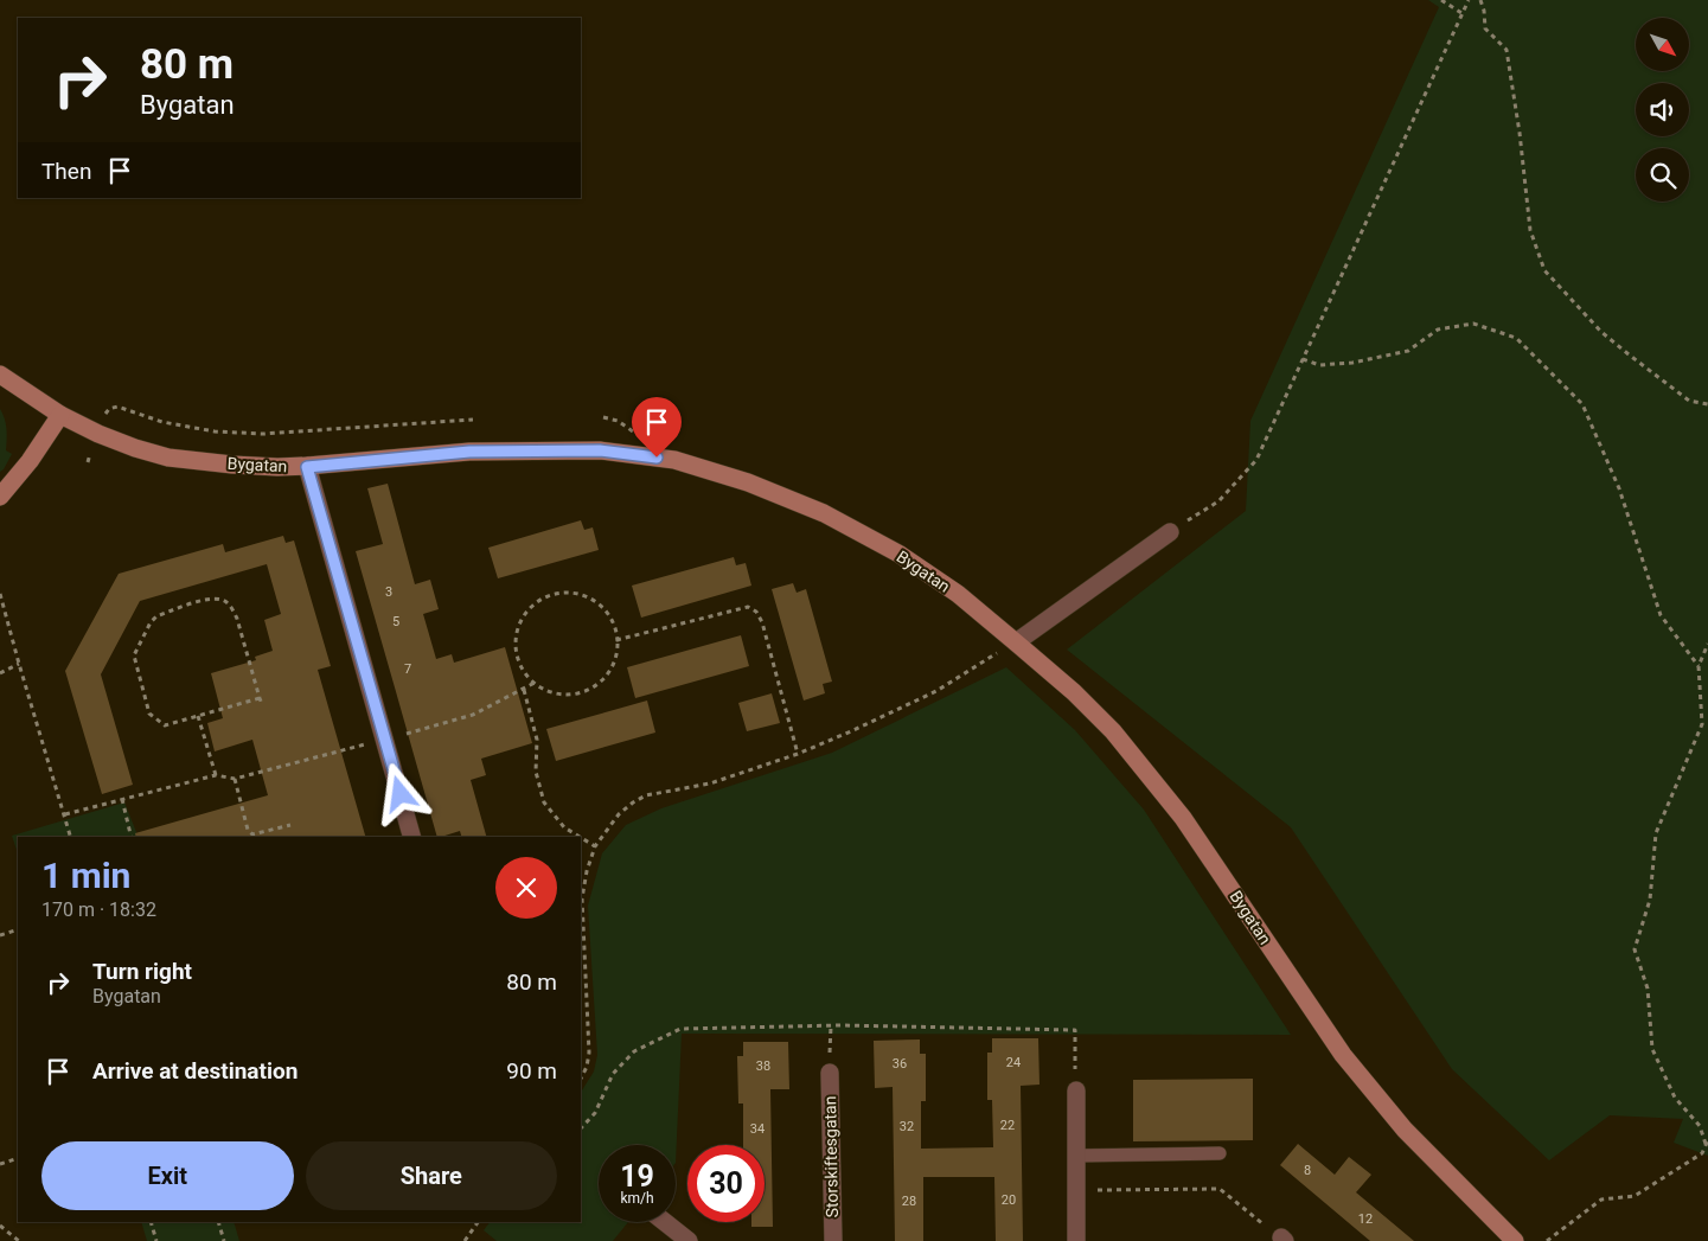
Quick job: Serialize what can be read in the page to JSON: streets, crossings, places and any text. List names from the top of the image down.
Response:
{
  "streets": {
    "street": ["Bygatan", "Storskiftesgatan"]
  },
  "house_numbers": [
    "3",
    "5",
    "7",
    "24",
    "36",
    "38",
    "22",
    "32",
    "34",
    "8",
    "20",
    "28",
    "12"
  ],
  "north": "bottom right",
  "page": {
    "turn": ["80 m", "Bygatan"],
    "then": "Then",
    "heading": ["1 min", "170 m · 18:32"],
    "list": [
      {
        "name": "Turn right",
        "note": "Bygatan",
        "value": "80 m"
      },
      {
        "name": "Arrive at destination",
        "value": "90 m"
      }
    ],
    "buttons": ["Exit", "Share"],
    "speed": "19 km/h",
    "limit": "30"
  }
}
